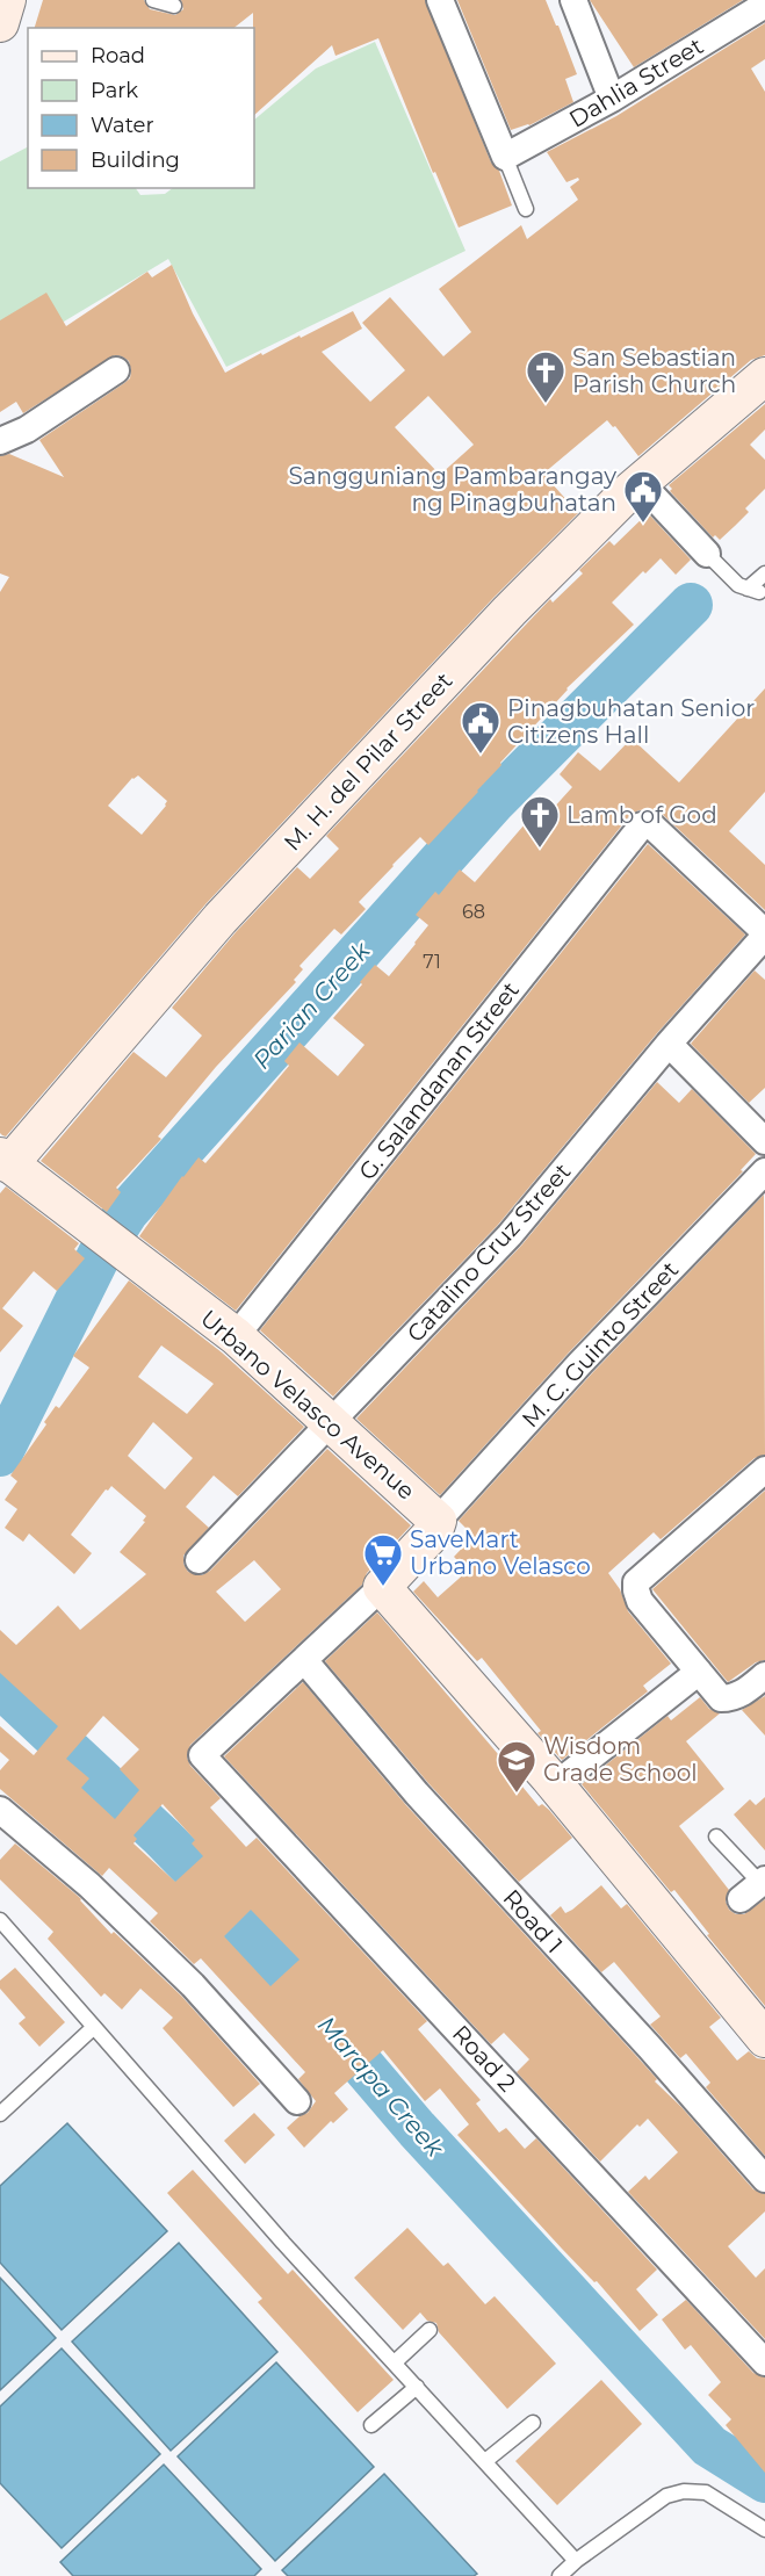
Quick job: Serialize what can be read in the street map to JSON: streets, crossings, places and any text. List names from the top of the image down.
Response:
{
  "streets": {
    "main road": ["M. H. del Pilar Street", "Urbano Velasco Avenue"],
    "street": [
      "Dahlia Street",
      "G. Salandanan Street",
      "Catalino Cruz Street",
      "M. C. Guinto Street",
      "Road 1",
      "Road 2"
    ]
  },
  "crossings": [
    ["M. H. del Pilar Street", "Urbano Velasco Avenue"],
    ["G. Salandanan Street", "Catalino Cruz Street"],
    ["G. Salandanan Street", "Urbano Velasco Avenue"],
    ["Catalino Cruz Street", "Urbano Velasco Avenue"],
    ["M. C. Guinto Street", "Urbano Velasco Avenue"],
    ["Road 1", "Road 2"]
  ],
  "water": ["Parian Creek", "Marapa Creek"],
  "places": {
    "church": ["San Sebastian Parish Church", "Lamb of God"],
    "public building": ["Sangguniang Pambarangay ng Pinagbuhatan", "Pinagbuhatan Senior Citizens Hall"],
    "supermarket": ["SaveMart Urbano Velasco"],
    "school or university": ["Wisdom Grade School"]
  },
  "house_numbers": ["68", "71"],
  "legend": [
    "Road",
    "Park",
    "Water",
    "Building"
  ]
}
